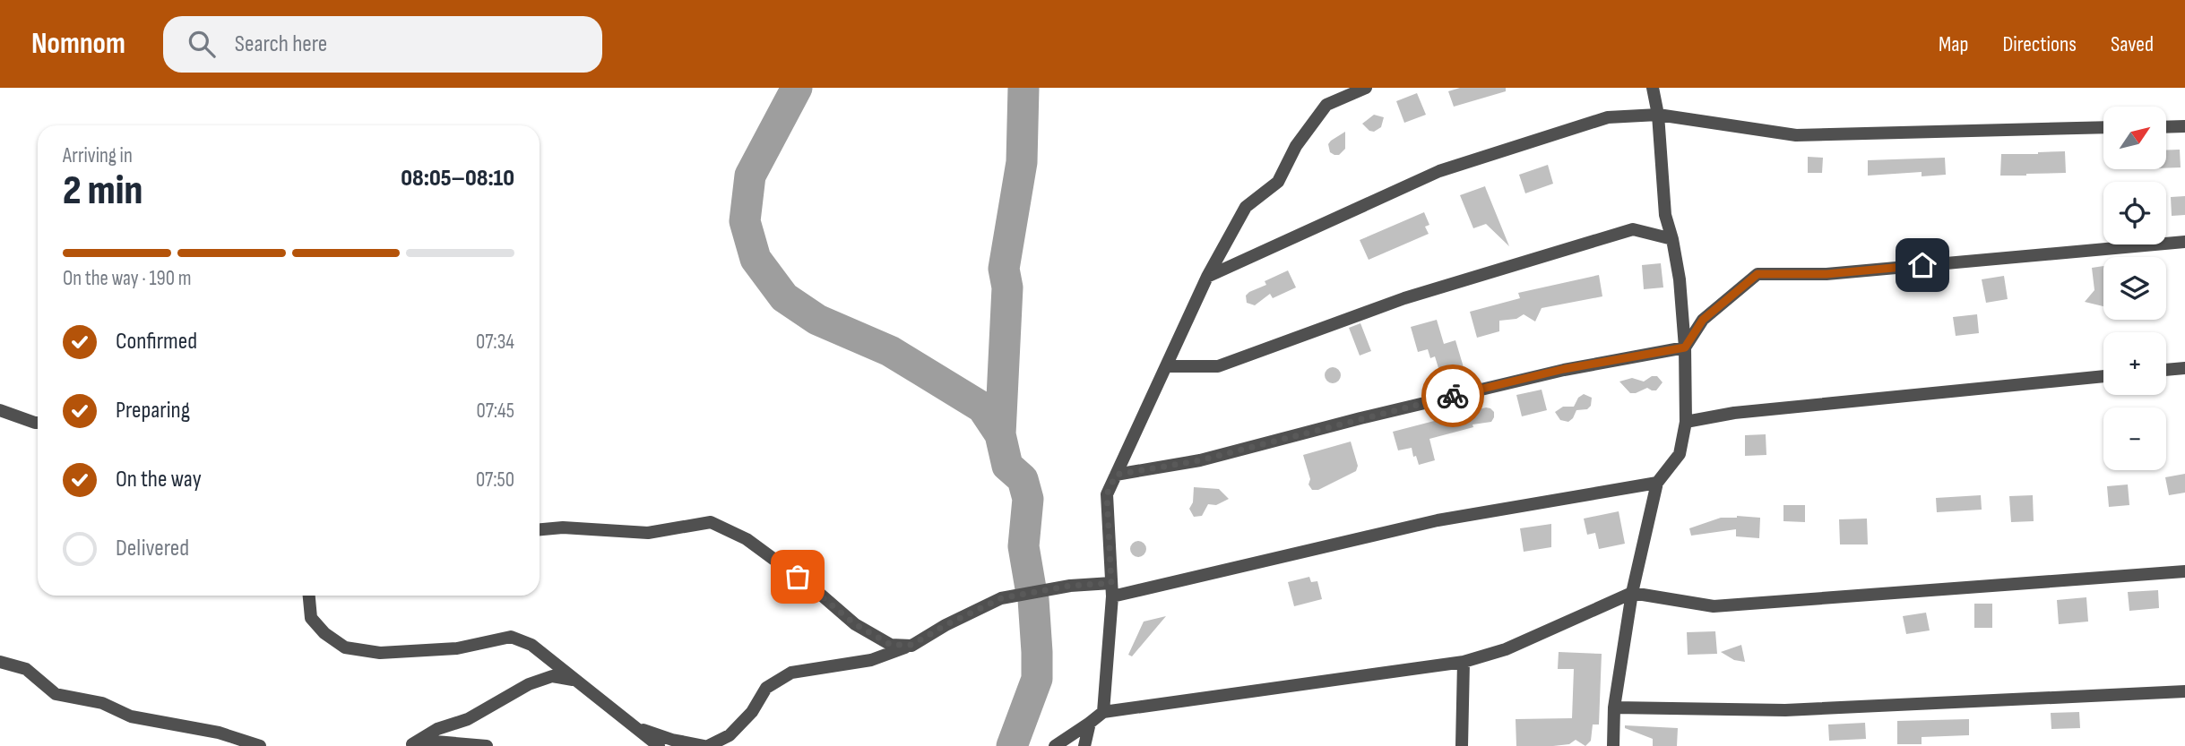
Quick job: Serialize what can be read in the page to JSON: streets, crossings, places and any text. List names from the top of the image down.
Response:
{
  "north": "top right",
  "page": {
    "header": "Nomnom",
    "search": "Search here",
    "nav": ["Map", "Directions", "Saved"],
    "map_buttons": ["+", "−"],
    "heading": ["2 min", "Arriving in", "08:05–08:10"],
    "bar": "On the way · 190 m",
    "list": [
      ["Confirmed", "07:34"],
      ["Preparing", "07:45"],
      ["On the way", "07:50"],
      "Delivered"
    ]
  }
}
